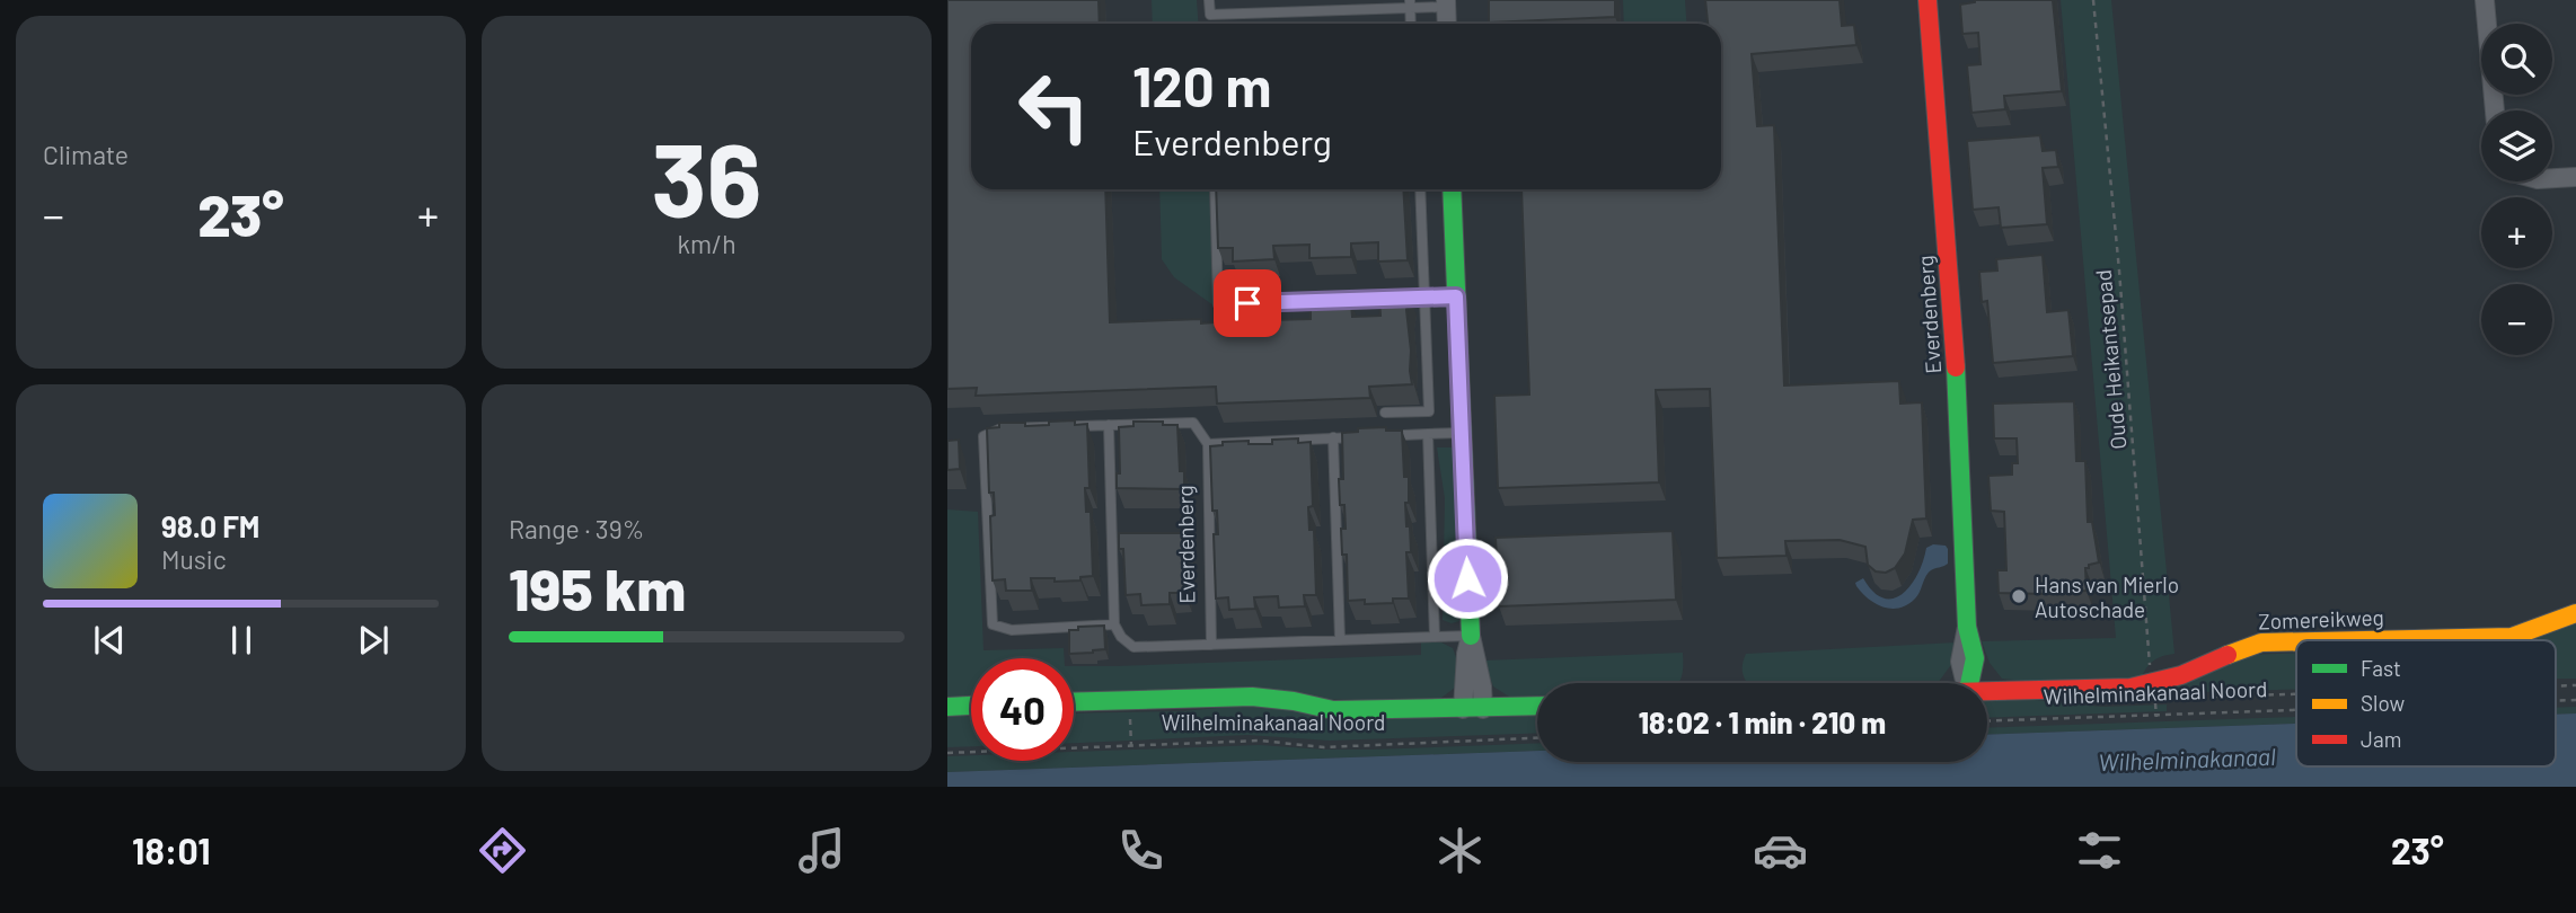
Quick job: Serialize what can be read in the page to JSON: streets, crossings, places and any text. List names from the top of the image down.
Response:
{
  "streets": {
    "street": ["Everdenberg", "Zomereikweg", "Wilhelminakanaal Noord"],
    "path": ["Oude Heikantsepad"]
  },
  "crossings": [
    ["Oude Heikantsepad", "Zomereikweg"],
    ["Oude Heikantsepad", "Wilhelminakanaal Noord"],
    ["Zomereikweg", "Wilhelminakanaal Noord"]
  ],
  "water": ["Wilhelminakanaal"],
  "places": ["Hans van Mierlo Autoschade"],
  "legend": ["Fast", "Slow", "Jam"],
  "page": {
    "tile": [
      "Climate",
      ["36", "km/h"],
      ["Range · 39%", "195 km"]
    ],
    "map_buttons": ["+", "−"],
    "turn": ["120 m", "Everdenberg"],
    "heat": ["−", "23°", "+"],
    "song": ["98.0 FM", "Music"],
    "limit": "40",
    "trip": "18:02 · 1 min · 210 m",
    "tabs": ["18:01", "23°"]
  }
}
